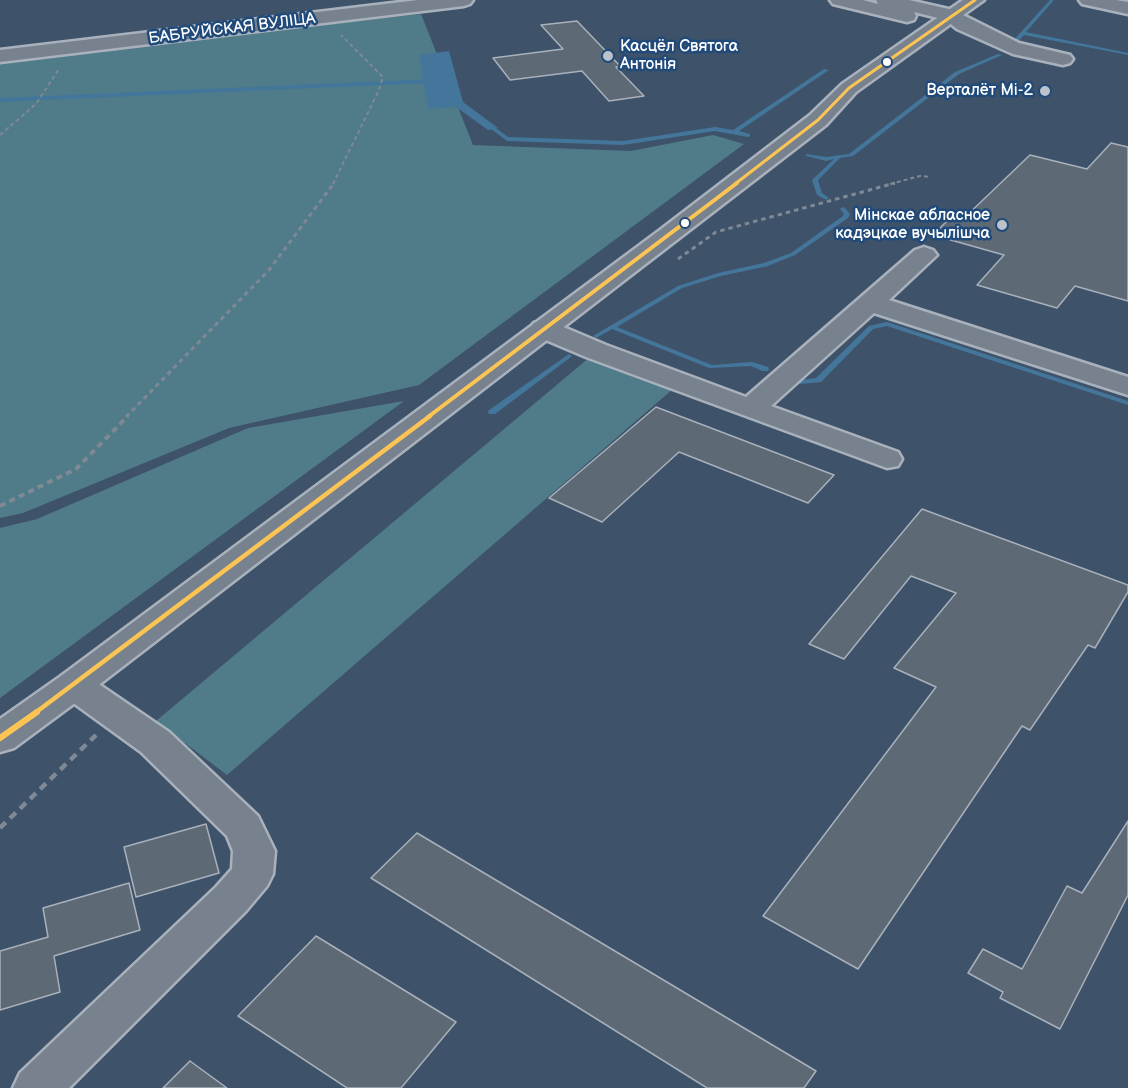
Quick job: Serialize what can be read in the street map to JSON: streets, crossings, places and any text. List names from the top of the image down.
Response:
{
  "streets": {
    "main road": ["БАБРУЙСКАЯ ВУЛІЦА"]
  },
  "places": ["Касцёл Святога Антонія", "Верталёт Мі-2", "Мінскае абласное кадэцкае вучылішча"]
}
